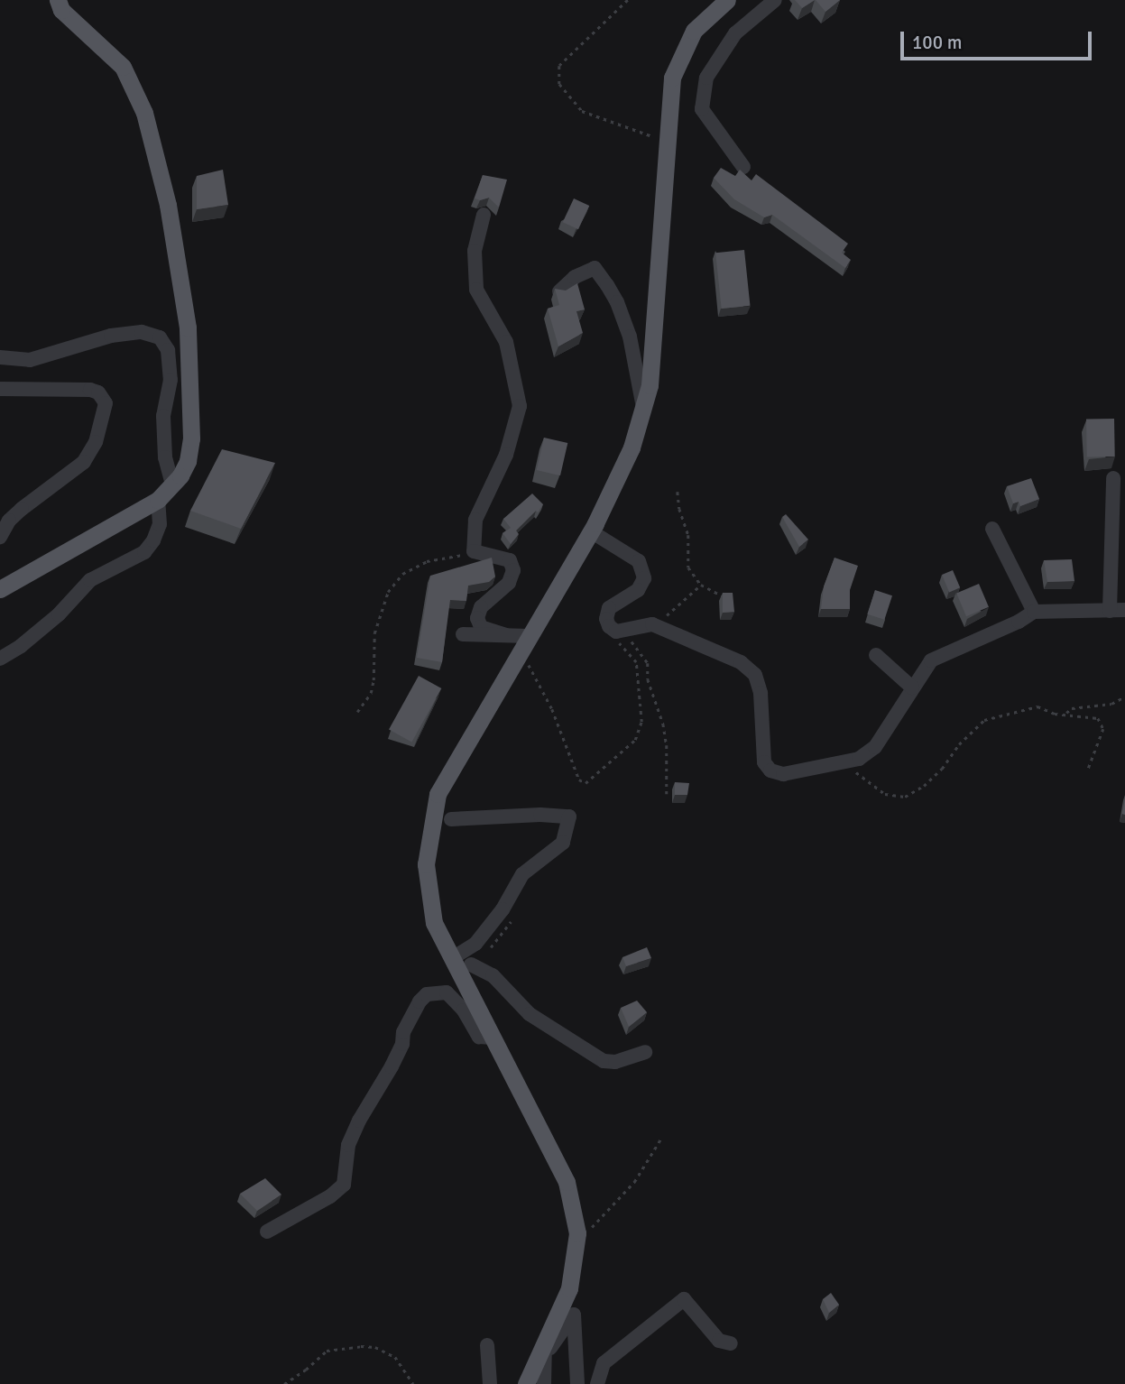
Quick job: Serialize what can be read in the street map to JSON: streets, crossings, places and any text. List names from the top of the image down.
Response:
{
  "scale_bar": "100 m"
}
